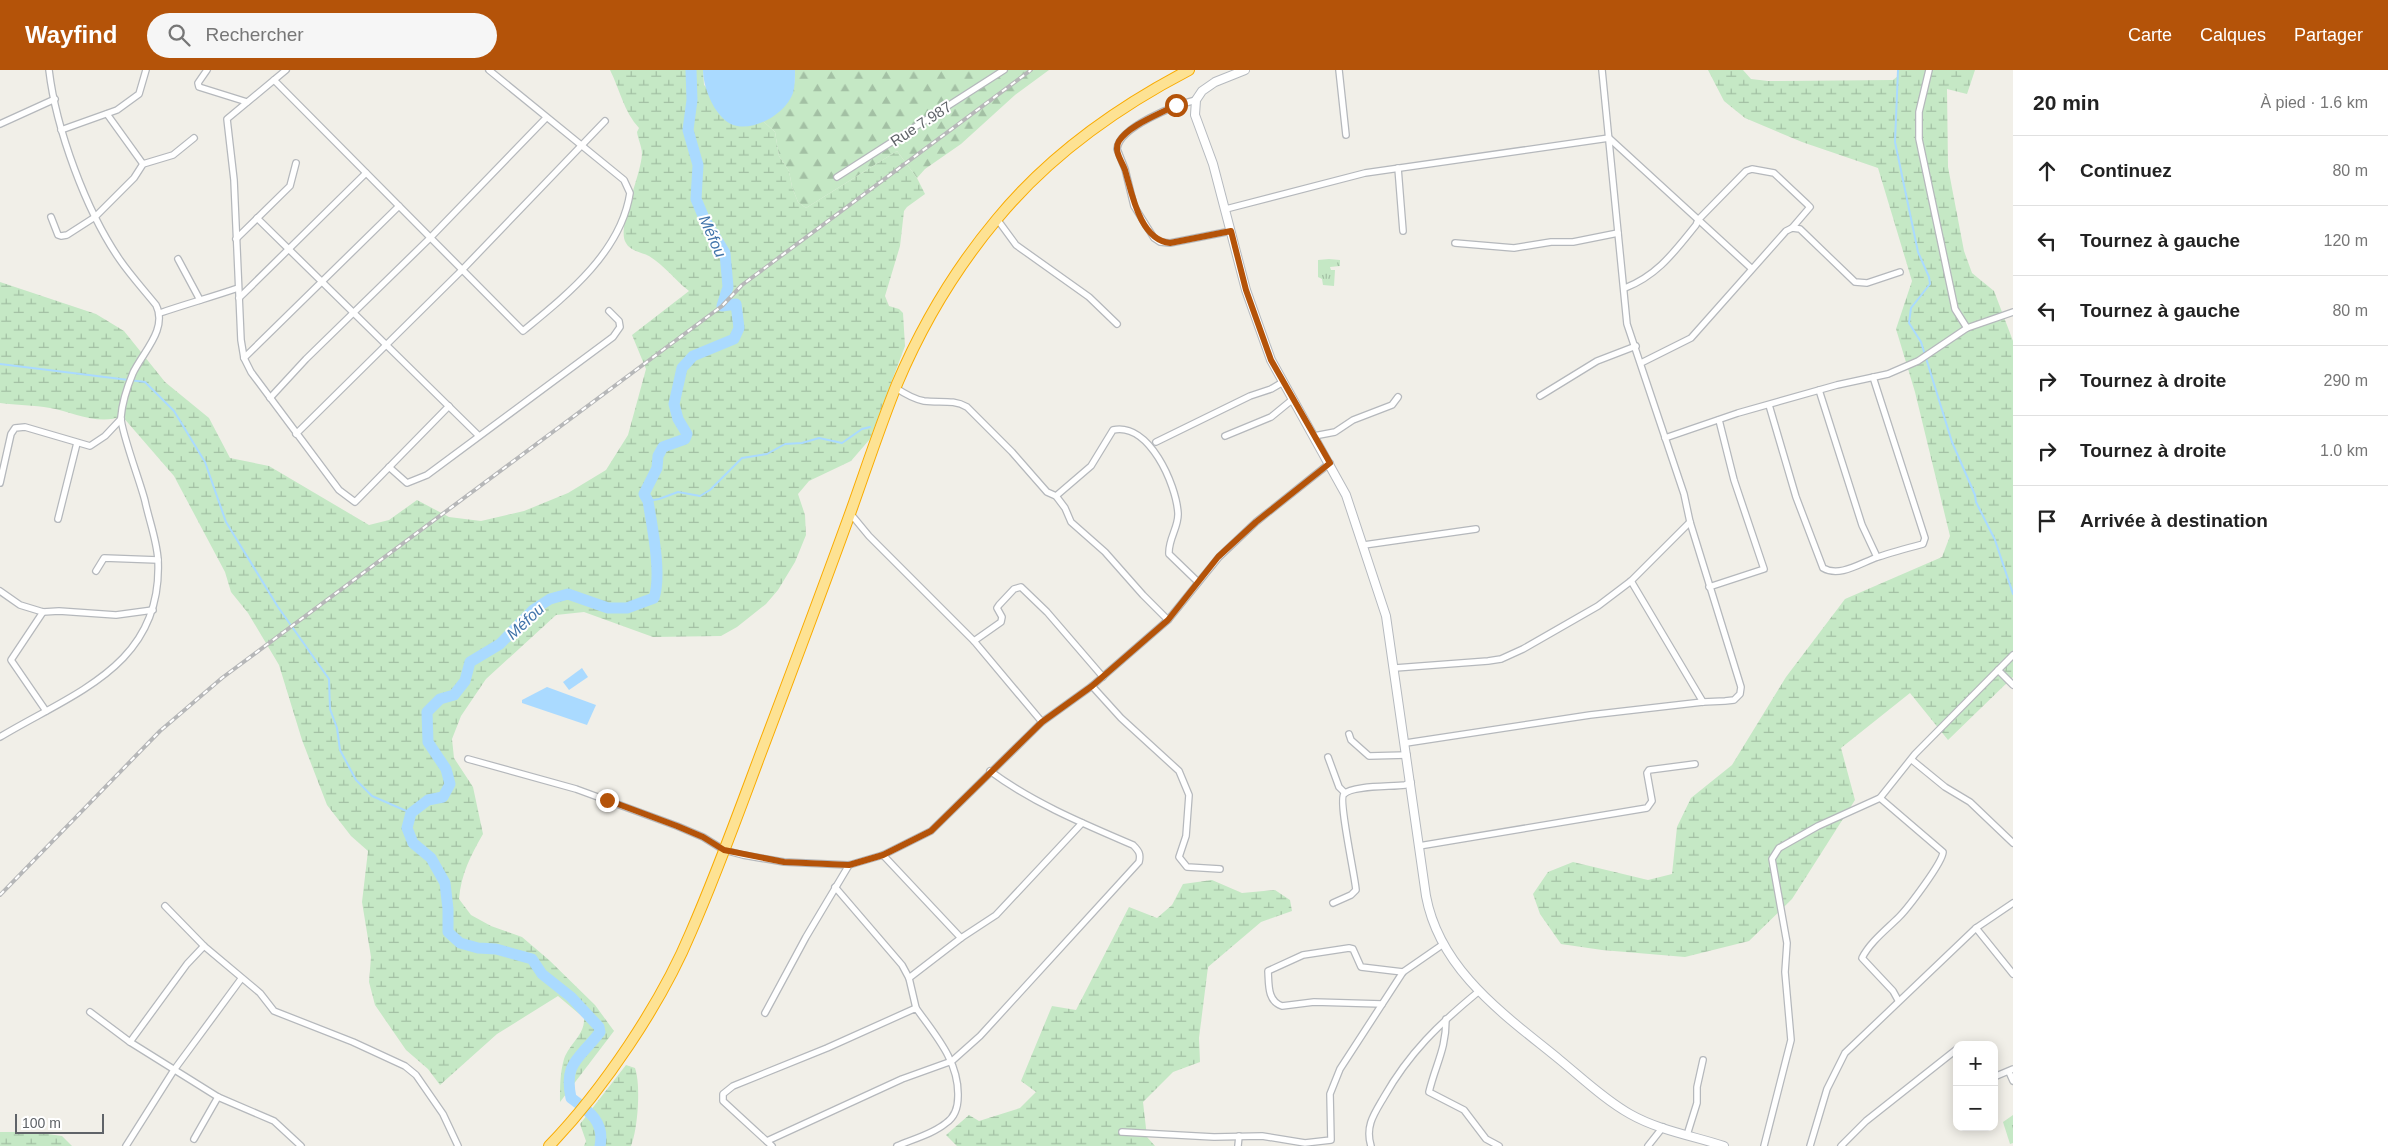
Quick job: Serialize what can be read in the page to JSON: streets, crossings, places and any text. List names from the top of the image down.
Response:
{
  "streets": {
    "street": ["Rue 7.987"]
  },
  "water": ["Méfou"],
  "scale_bar": "100 m",
  "page": {
    "header": "Wayfind",
    "search": "Rechercher",
    "nav": ["Carte", "Calques", "Partager"],
    "heading": ["20 min", "À pied · 1.6 km"],
    "list": [
      ["Continuez", "80 m"],
      ["Tournez à gauche", "120 m"],
      ["Tournez à gauche", "80 m"],
      ["Tournez à droite", "290 m"],
      ["Tournez à droite", "1.0 km"],
      "Arrivée à destination"
    ],
    "map_buttons": ["+", "−"],
    "scale": "100 m"
  }
}
